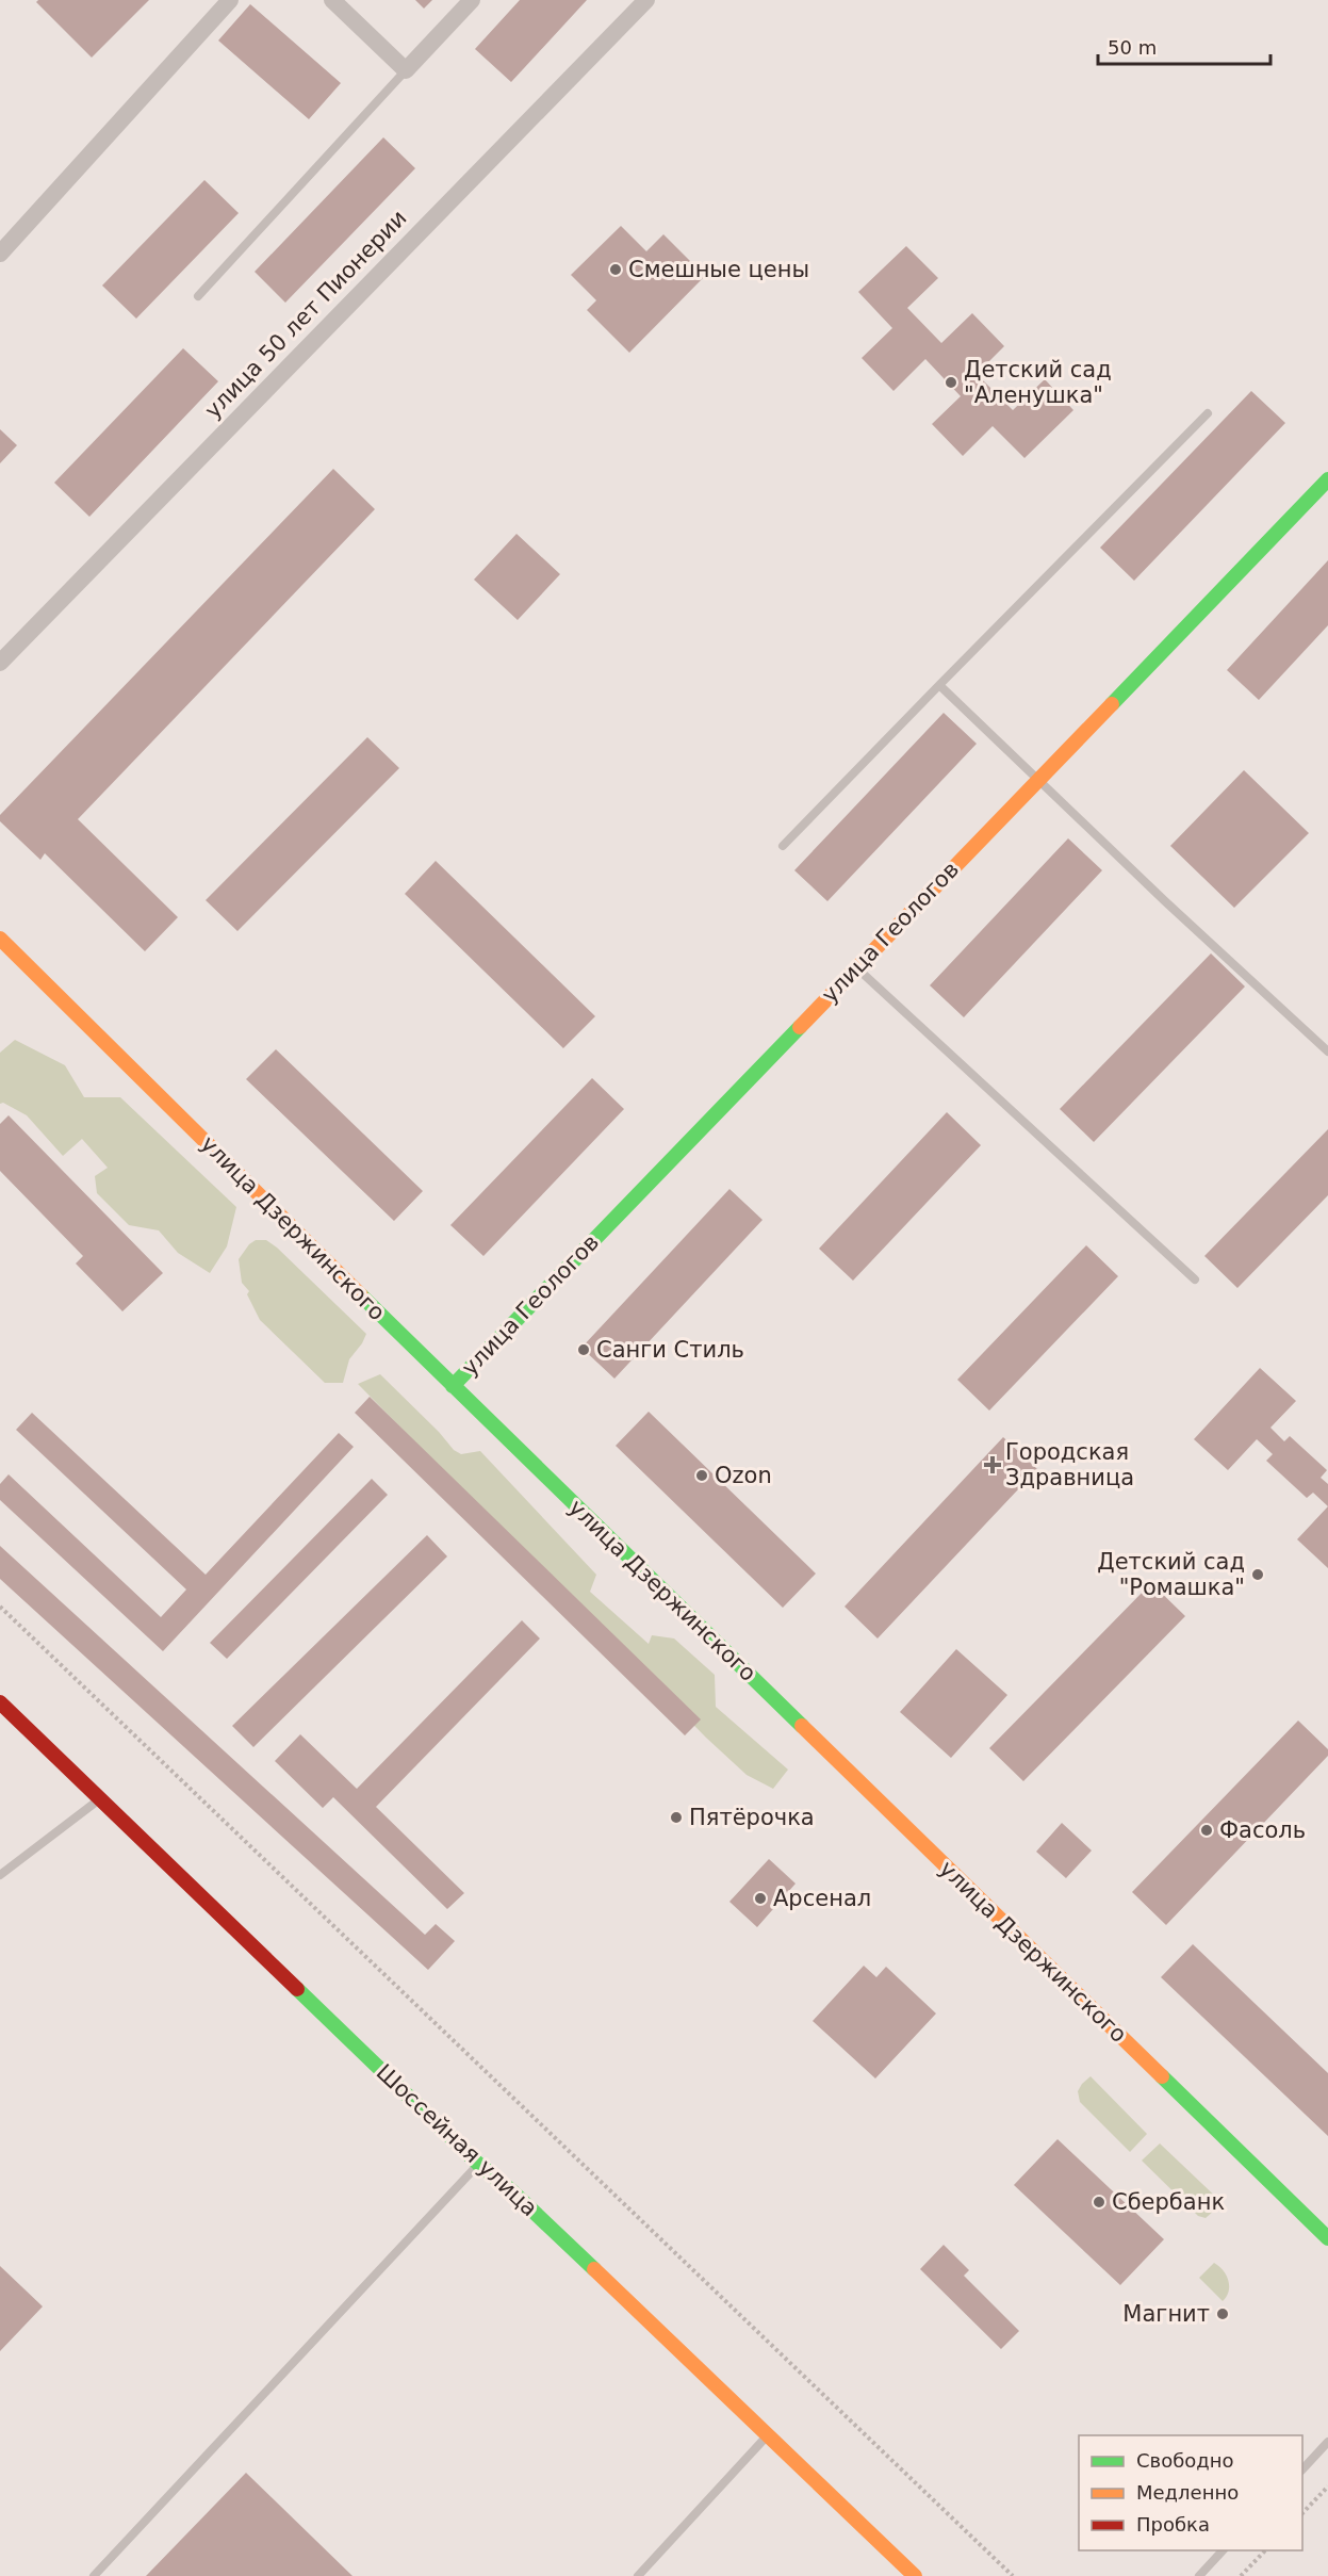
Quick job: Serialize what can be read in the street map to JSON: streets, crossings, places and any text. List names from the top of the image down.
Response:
{
  "streets": {
    "main road": ["улица Геологов", "улица Дзержинского", "Шоссейная улица"],
    "street": ["улица 50 лет Пионерии"]
  },
  "crossings": [
    ["улица Геологов", "улица Дзержинского"]
  ],
  "places": {
    "other": [
      "Смешные цены",
      "Детский сад \"Аленушка\"",
      "Санги Стиль",
      "Ozon",
      "Детский сад \"Ромашка\"",
      "Пятёрочка",
      "Фасоль",
      "Арсенал",
      "Сбербанк",
      "Магнит"
    ],
    "health": ["Городская Здравница"]
  },
  "legend": ["Свободно", "Медленно", "Пробка"],
  "scale_bar": "50 m"
}
